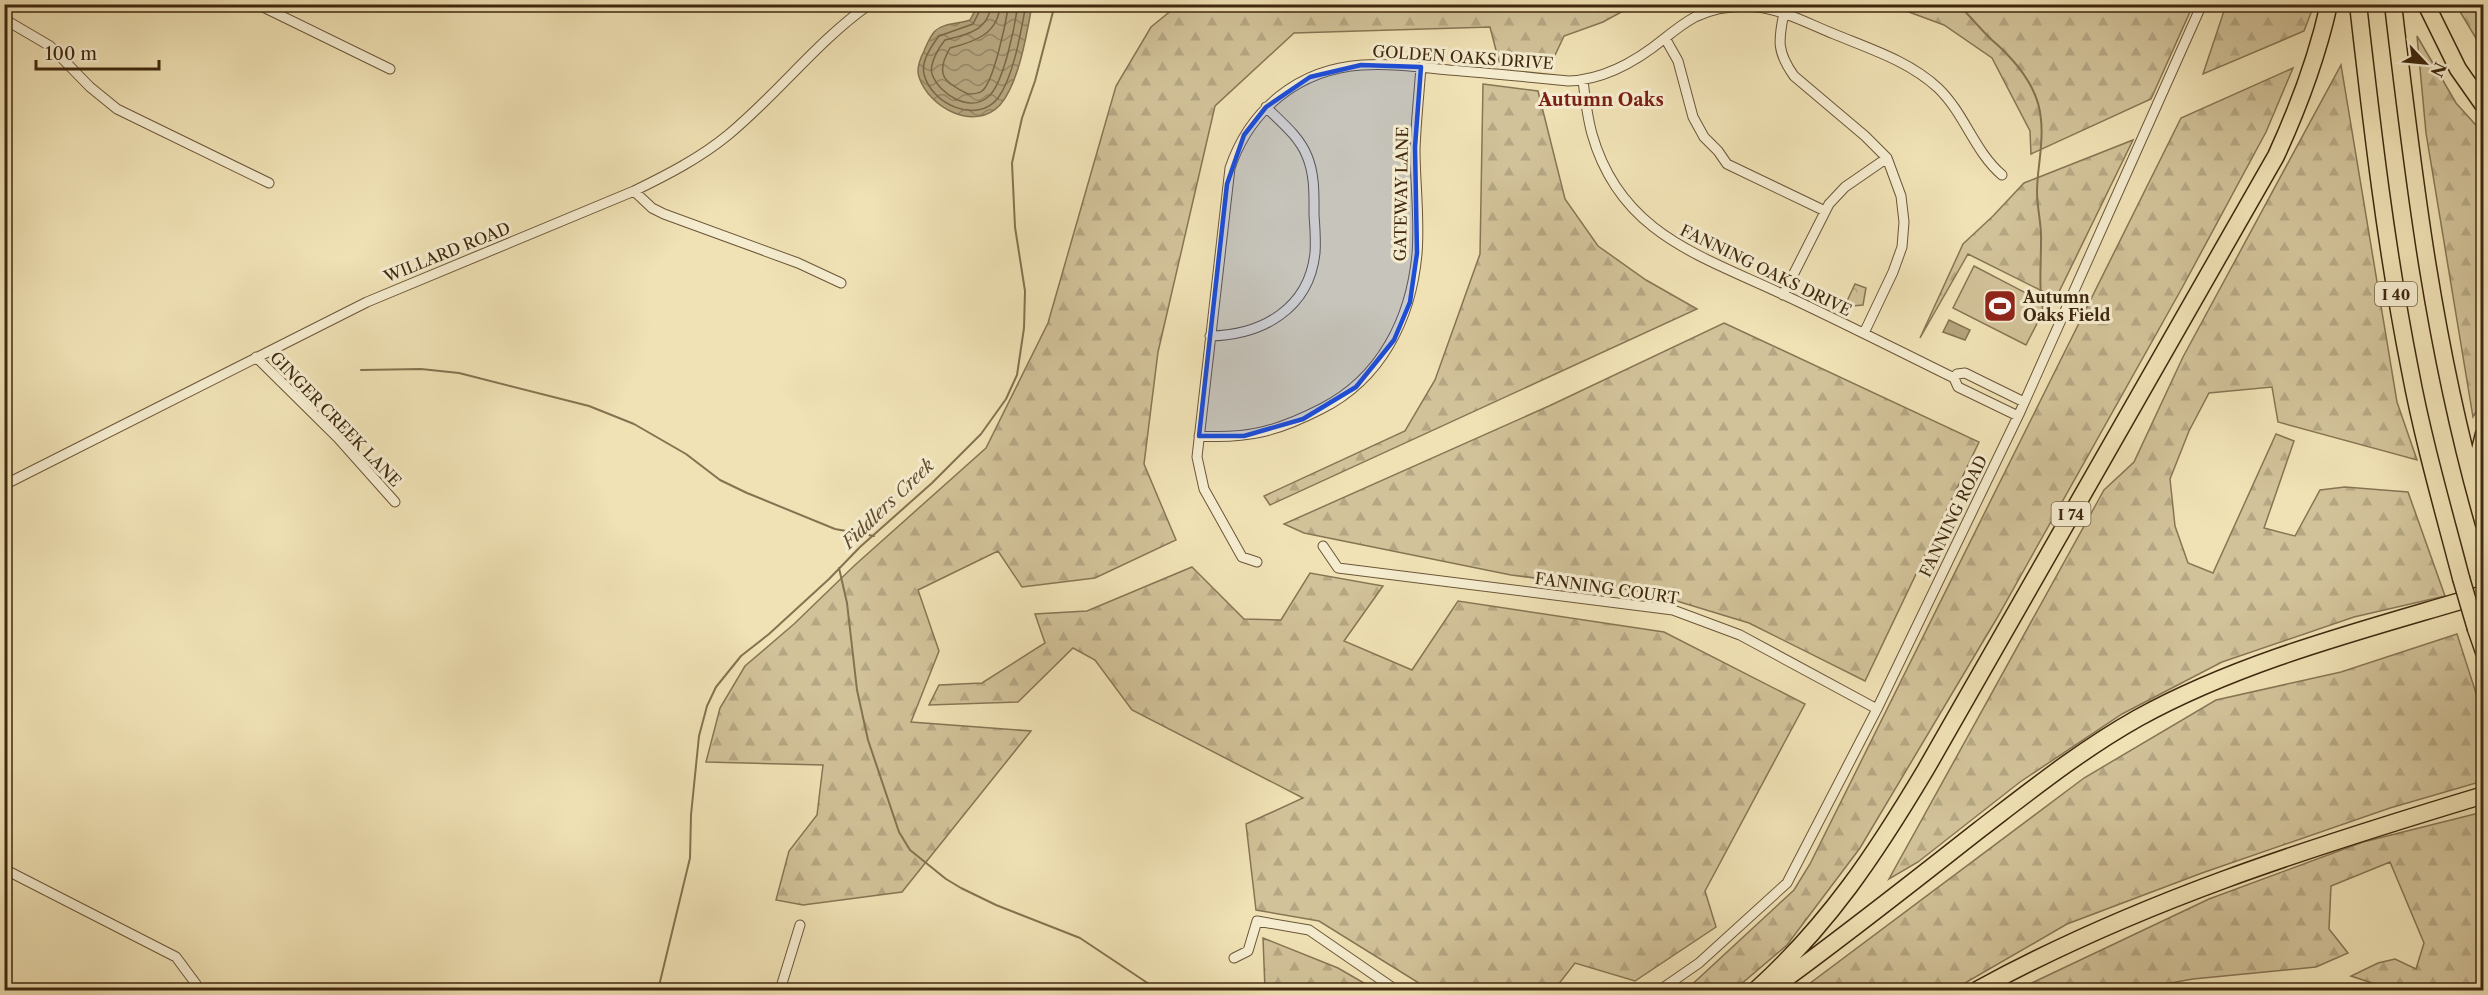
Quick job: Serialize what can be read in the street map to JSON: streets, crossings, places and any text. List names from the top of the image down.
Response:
{
  "streets": {
    "highway": ["I 40", "I 74"],
    "street": [
      "GOLDEN OAKS DRIVE",
      "GATEWAY LANE",
      "WILLARD ROAD",
      "FANNING OAKS DRIVE",
      "GINGER CREEK LANE",
      "FANNING ROAD",
      "FANNING COURT"
    ]
  },
  "crossings": [
    ["GOLDEN OAKS DRIVE", "GATEWAY LANE"],
    ["GOLDEN OAKS DRIVE", "FANNING OAKS DRIVE"],
    ["WILLARD ROAD", "GINGER CREEK LANE"],
    ["FANNING OAKS DRIVE", "FANNING ROAD"],
    ["FANNING ROAD", "FANNING COURT"]
  ],
  "districts": ["Autumn Oaks"],
  "water": ["Fiddlers Creek"],
  "places": {
    "sports": ["Autumn Oaks Field"]
  },
  "scale_bar": "100 m",
  "north": "bottom right"
}
